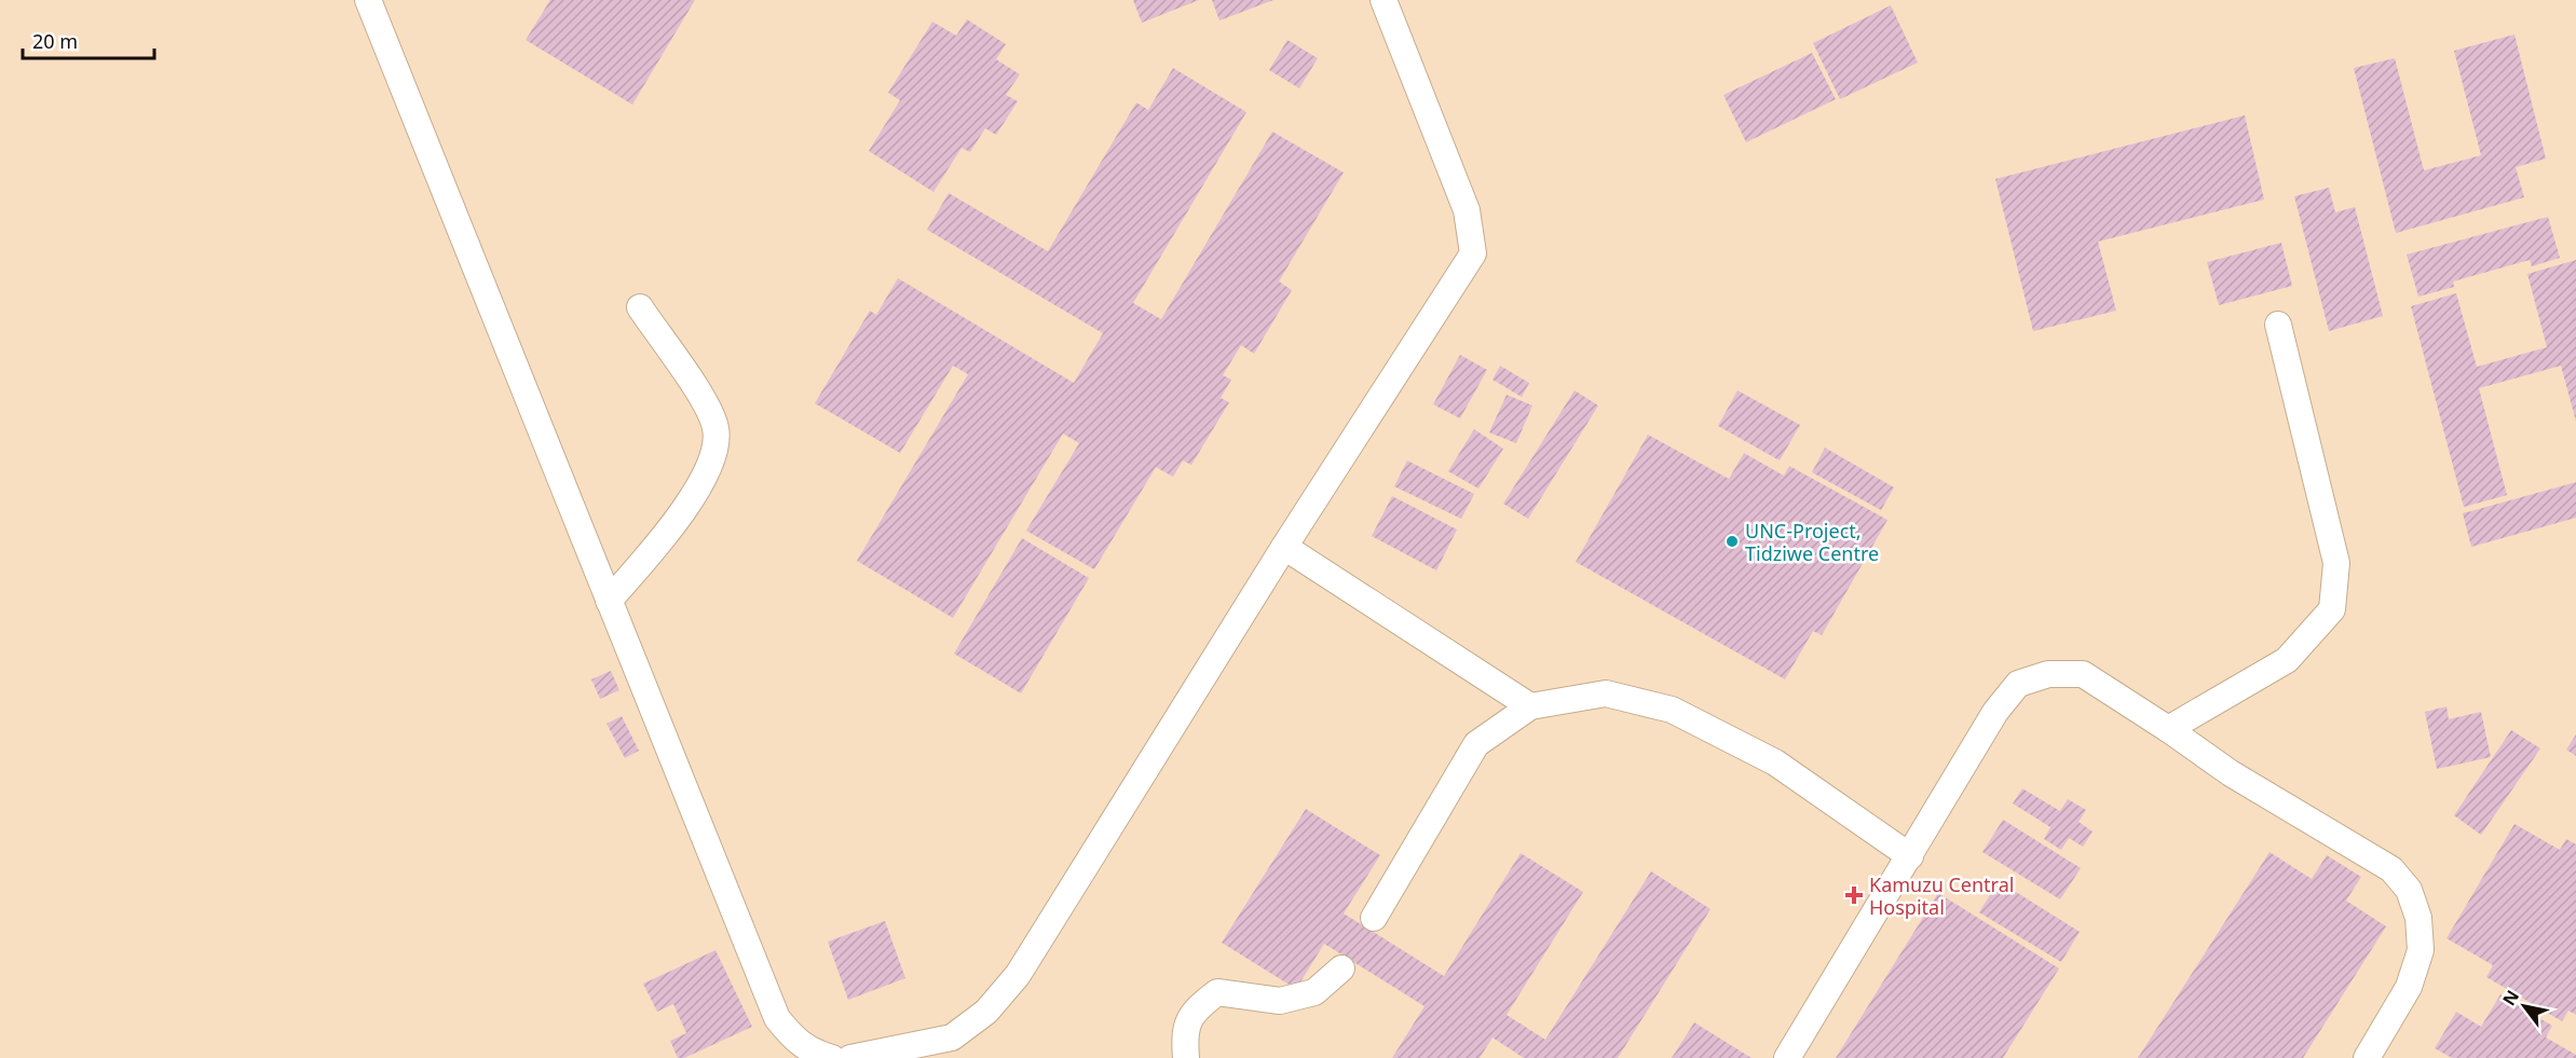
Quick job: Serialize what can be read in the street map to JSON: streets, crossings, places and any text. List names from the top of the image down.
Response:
{
  "places": {
    "other": ["UNC-Project, Tidziwe Centre"],
    "health": ["Kamuzu Central Hospital"]
  },
  "scale_bar": "20 m",
  "north": "top left"
}
